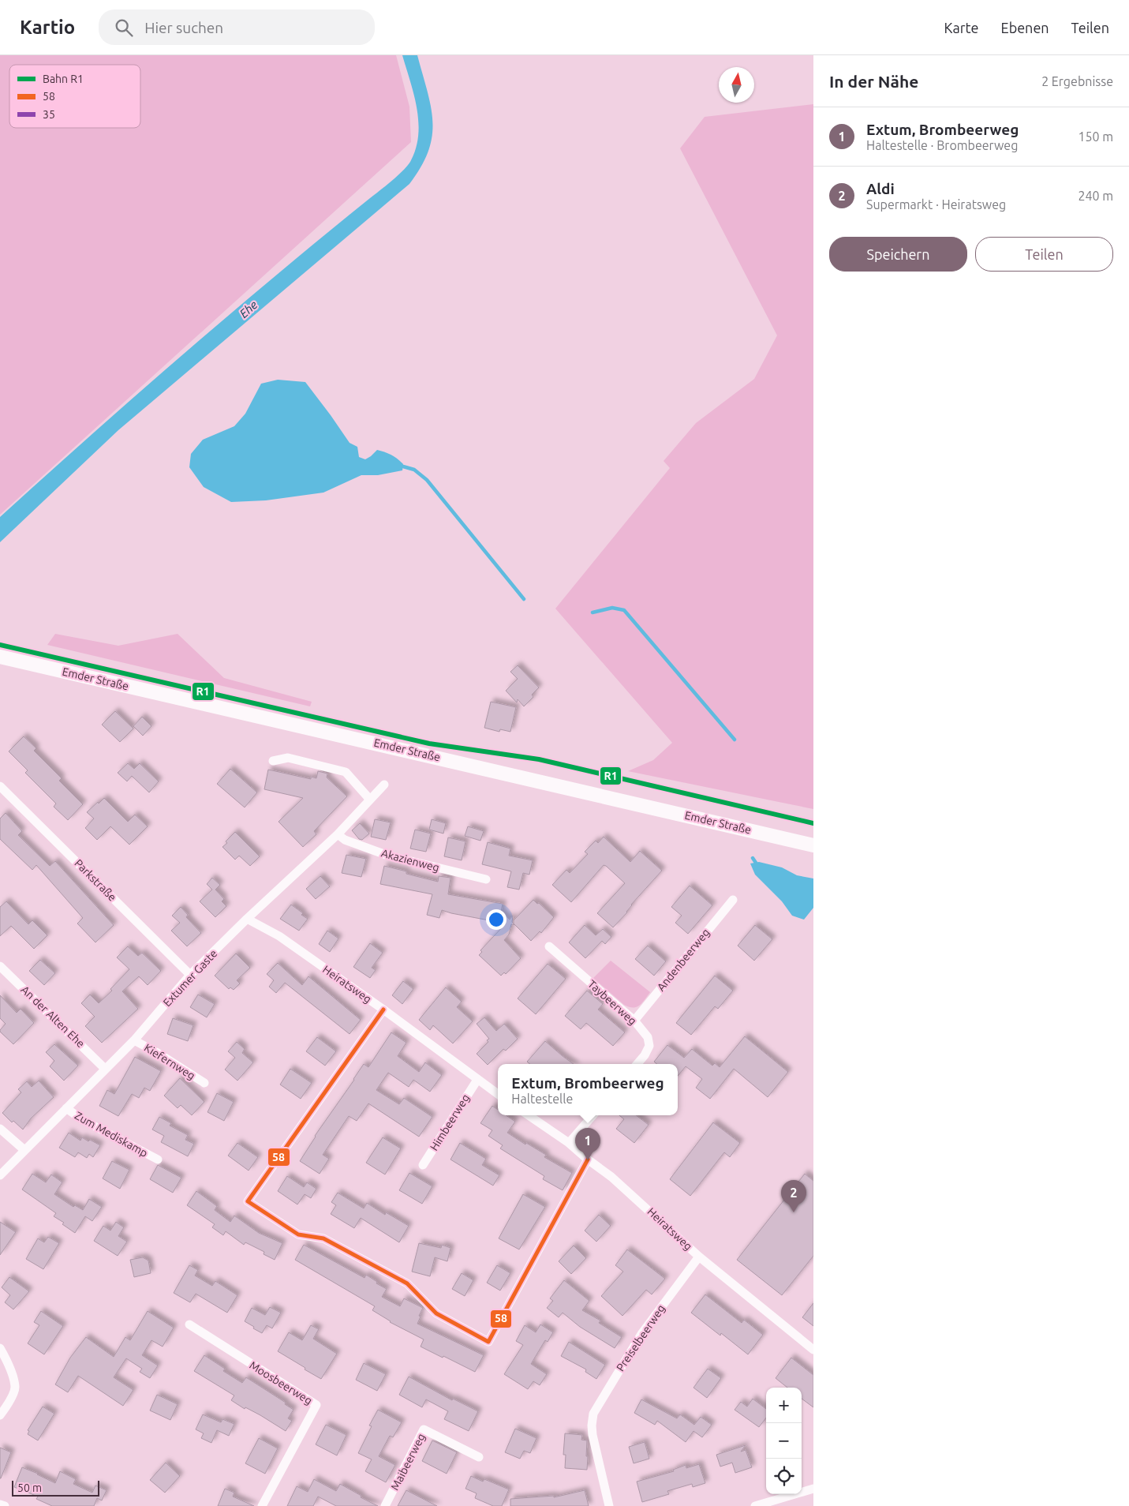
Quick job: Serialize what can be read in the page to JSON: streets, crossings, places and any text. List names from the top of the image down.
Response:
{
  "streets": {
    "main road": ["Emder Straße"],
    "street": [
      "Akazienweg",
      "Parkstraße",
      "Andenbeerweg",
      "Extumer Gaste",
      "Heiratsweg",
      "Taybeerweg",
      "An der Alten Ehe",
      "Kiefernweg",
      "Himbeerweg",
      "Zum Mediskamp",
      "Preiselbeerweg",
      "Moosbeerweg",
      "Maibeerweg"
    ]
  },
  "crossings": [
    ["Akazienweg", "Extumer Gaste"],
    ["Parkstraße", "Extumer Gaste"],
    ["Andenbeerweg", "Taybeerweg"],
    ["Extumer Gaste", "Heiratsweg"],
    ["Extumer Gaste", "An der Alten Ehe"],
    ["Extumer Gaste", "Kiefernweg"],
    ["Extumer Gaste", "Zum Mediskamp"],
    ["Heiratsweg", "Himbeerweg"],
    ["Heiratsweg", "Preiselbeerweg"]
  ],
  "water": ["Ehe"],
  "lines": ["rail line R1", "transit line 58"],
  "legend": ["Bahn R1", "58", "35"],
  "scale_bar": "50 m",
  "north": "top",
  "page": {
    "header": "Kartio",
    "search": "Hier suchen",
    "nav": ["Karte", "Ebenen", "Teilen"],
    "heading": ["In der Nähe", "2 Ergebnisse"],
    "list": [
      {
        "mark": "1",
        "name": "Extum, Brombeerweg",
        "note": "Haltestelle · Brombeerweg",
        "value": "150 m"
      },
      {
        "mark": "2",
        "name": "Aldi",
        "note": "Supermarkt · Heiratsweg",
        "value": "240 m"
      }
    ],
    "buttons": ["Speichern", "Teilen"],
    "popup": ["Extum, Brombeerweg", "Haltestelle"],
    "pins": ["1", "2"],
    "map_buttons": ["+", "−"],
    "scale": "50 m"
  }
}
